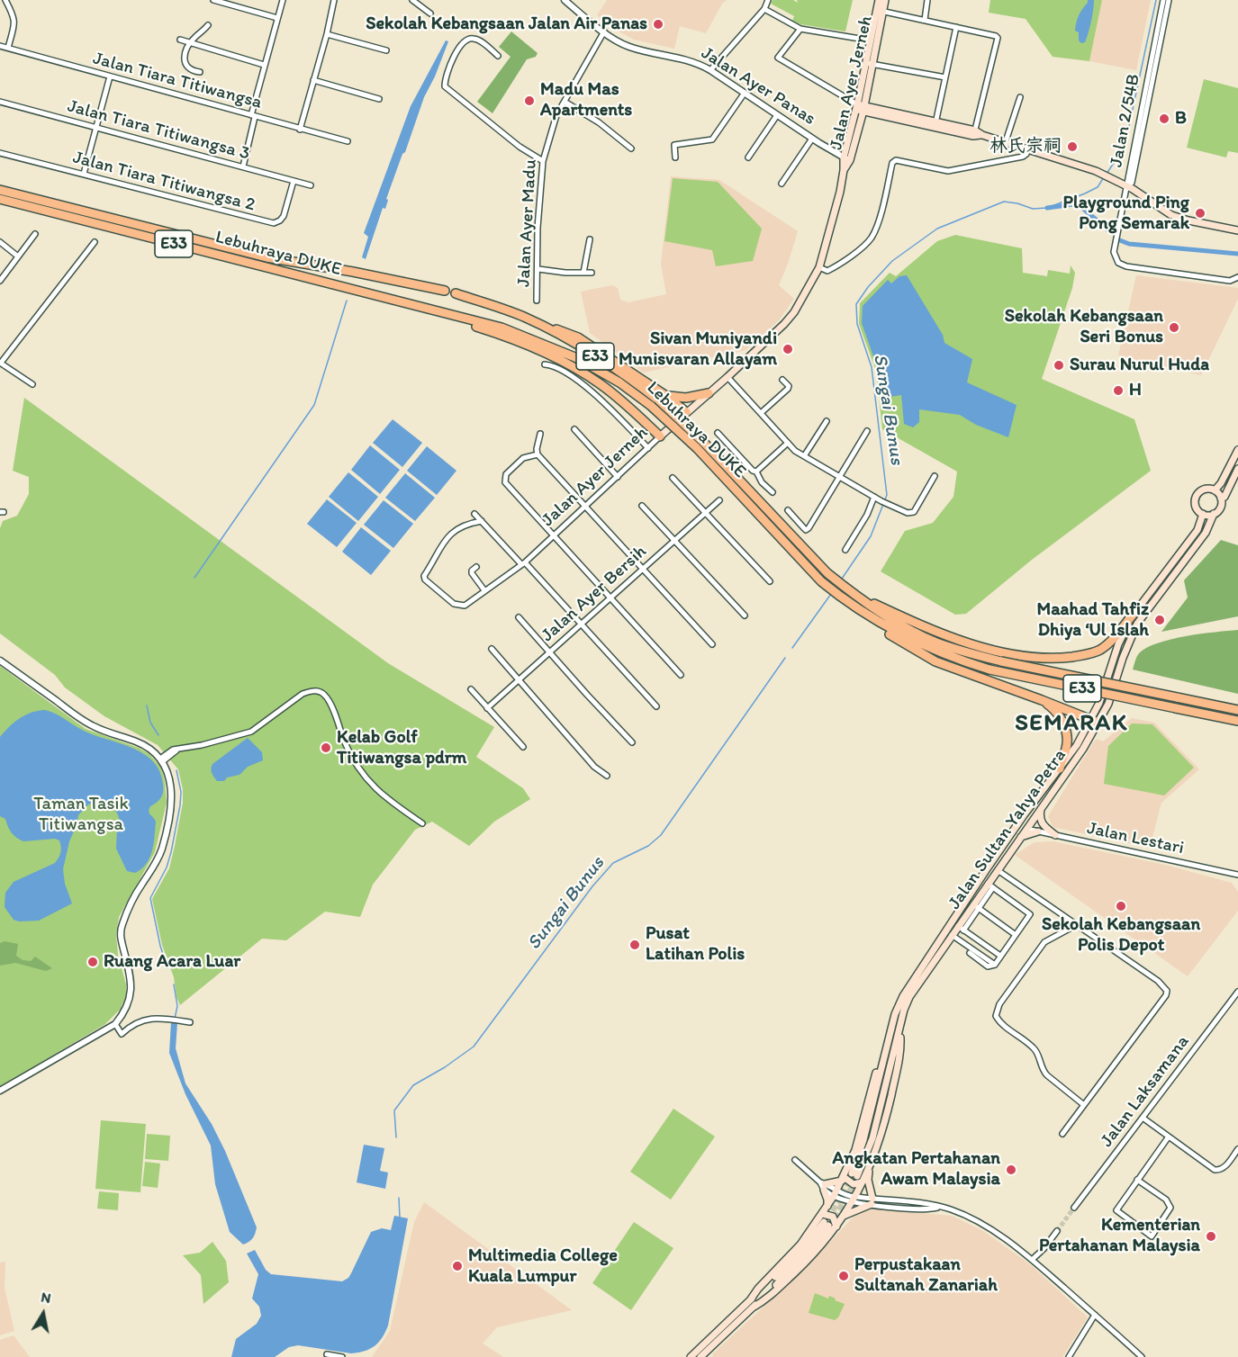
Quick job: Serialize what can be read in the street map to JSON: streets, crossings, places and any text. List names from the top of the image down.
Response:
{
  "streets": {
    "highway": ["E33", "Lebuhraya DUKE"],
    "main road": ["Jalan Ayer Jerneh", "Jalan Sultan Yahya Petra"],
    "street": [
      "Jalan Tiara Titiwangsa",
      "Jalan Ayer Panas",
      "Jalan 2/54B",
      "Jalan Tiara Titiwangsa 3",
      "Jalan Tiara Titiwangsa 2",
      "Jalan Ayer Madu",
      "Jalan Ayer Bersih",
      "Jalan Lestari",
      "Jalan Laksamana"
    ]
  },
  "crossings": [
    ["Jalan Ayer Jerneh", "Jalan Ayer Panas"],
    ["Jalan Ayer Panas", "Jalan Ayer Madu"],
    ["Jalan Tiara Titiwangsa 3", "Jalan Tiara Titiwangsa 2"],
    ["Jalan Sultan Yahya Petra", "Jalan Lestari"]
  ],
  "districts": ["SEMARAK"],
  "water": ["Sungai Bunus"],
  "parks": ["Taman Tasik Titiwangsa"],
  "places": [
    "Sekolah Kebangsaan Jalan Air Panas",
    "Madu Mas Apartments",
    "B",
    "林氏宗祠",
    "Playground Ping Pong Semarak",
    "Sekolah Kebangsaan Seri Bonus",
    "Sivan Muniyandi Munisvaran Allayam",
    "Surau Nurul Huda",
    "H",
    "Maahad Tahfiz Dhiya ‘Ul Islah",
    "Kelab Golf Titiwangsa pdrm",
    "Sekolah Kebangsaan Polis Depot",
    "Pusat Latihan Polis",
    "Ruang Acara Luar",
    "Angkatan Pertahanan Awam Malaysia",
    "Kementerian Pertahanan Malaysia",
    "Multimedia College Kuala Lumpur",
    "Perpustakaan Sultanah Zanariah"
  ],
  "north": "top"
}
